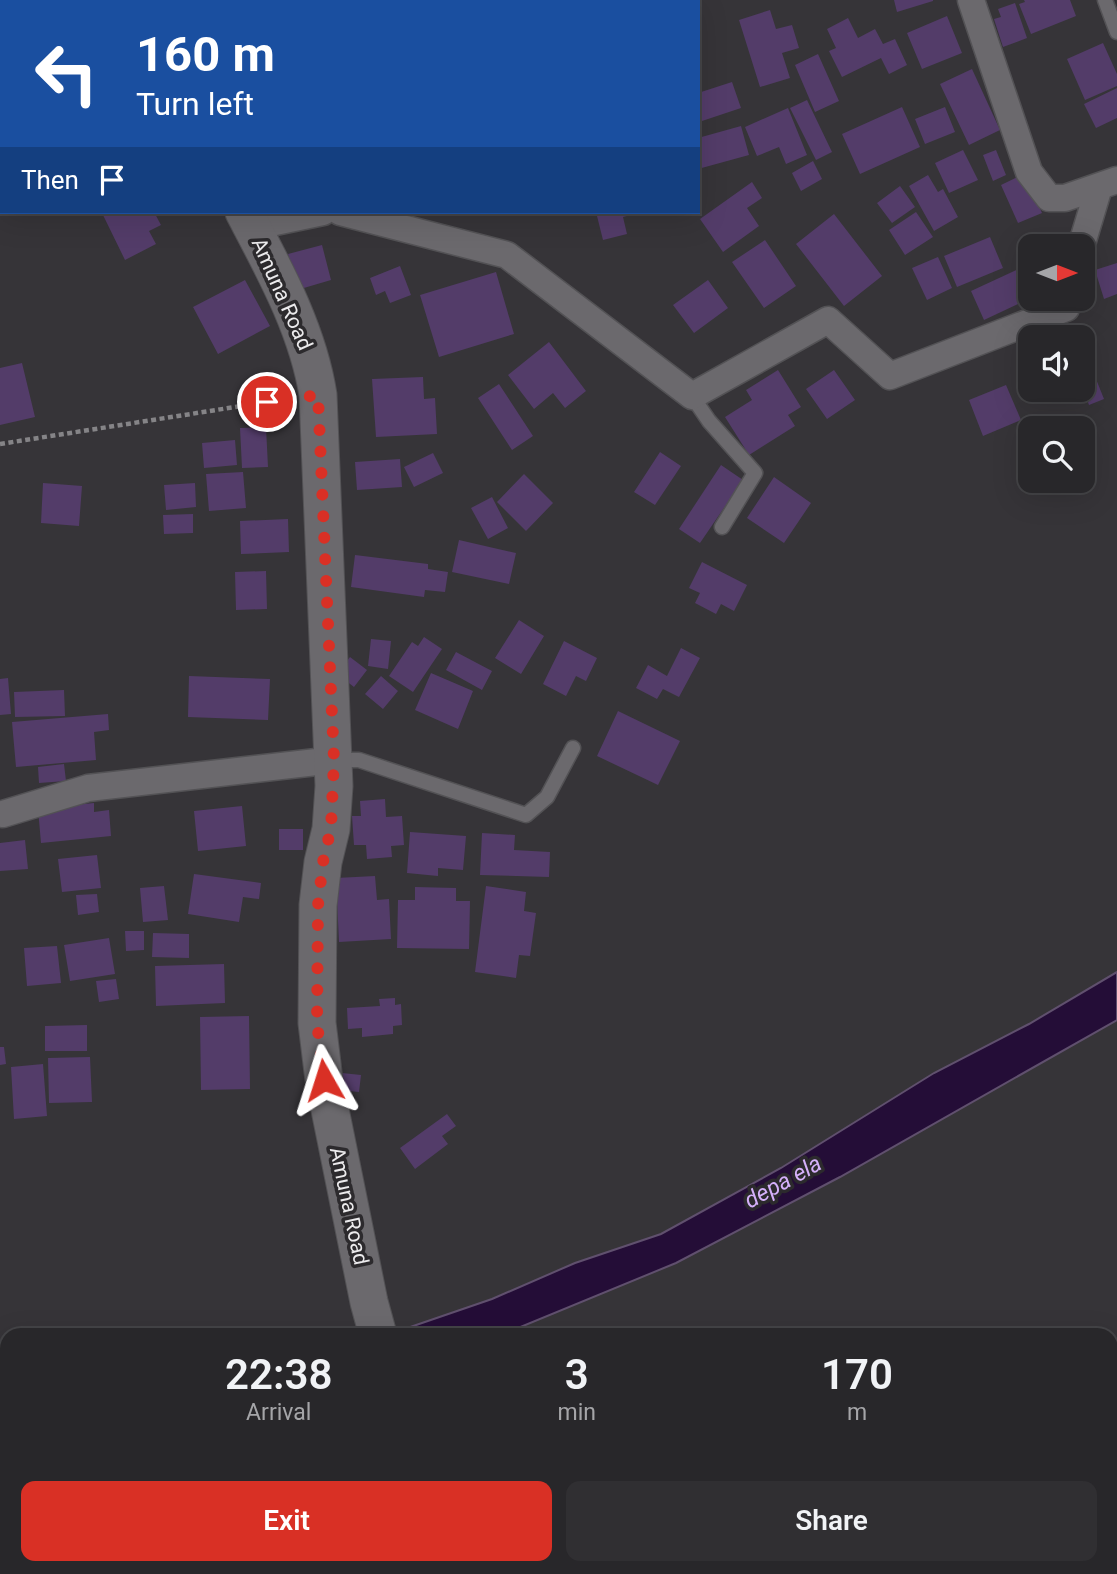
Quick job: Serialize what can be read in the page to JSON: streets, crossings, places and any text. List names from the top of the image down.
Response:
{
  "streets": {
    "street": ["Amuna Road"]
  },
  "water": ["depa ela"],
  "north": "right",
  "page": {
    "turn": ["160 m", "Turn left"],
    "then": "Then",
    "eta": [
      "22:38",
      "Arrival",
      "3",
      "min",
      "170",
      "m"
    ],
    "buttons": ["Exit", "Share"]
  }
}
